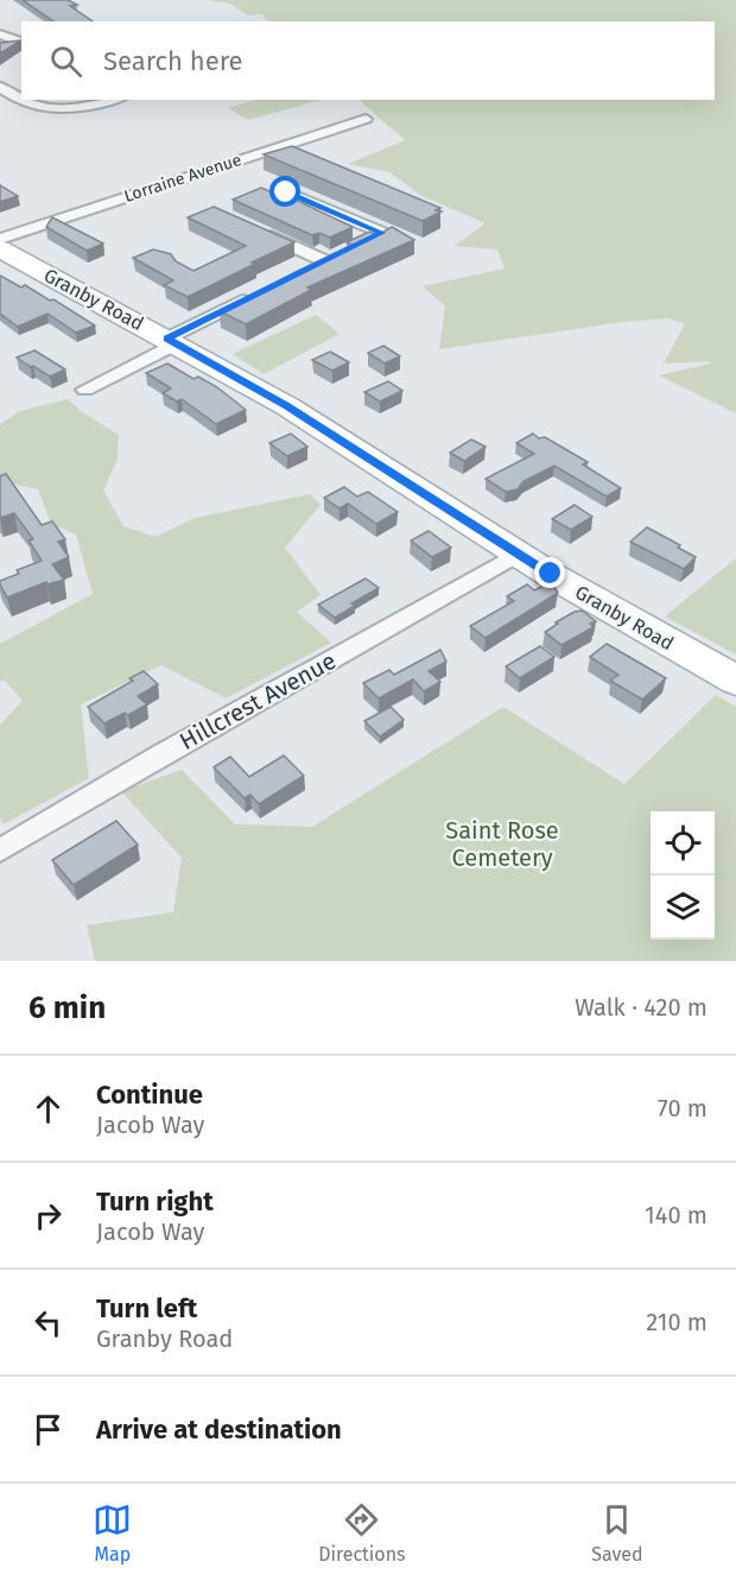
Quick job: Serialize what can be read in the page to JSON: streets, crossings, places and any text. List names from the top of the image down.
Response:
{
  "streets": {
    "main road": ["Granby Road"],
    "street": ["Lorraine Avenue", "Hillcrest Avenue"]
  },
  "crossings": [
    ["Granby Road", "Hillcrest Avenue"]
  ],
  "parks": ["Saint Rose Cemetery"],
  "page": {
    "search": "Search here",
    "heading": ["6 min", "Walk · 420 m"],
    "list": [
      ["Continue", "Jacob Way", "70 m"],
      ["Turn right", "Jacob Way", "140 m"],
      ["Turn left", "Granby Road", "210 m"],
      "Arrive at destination"
    ],
    "nav": ["Map", "Directions", "Saved"]
  }
}
